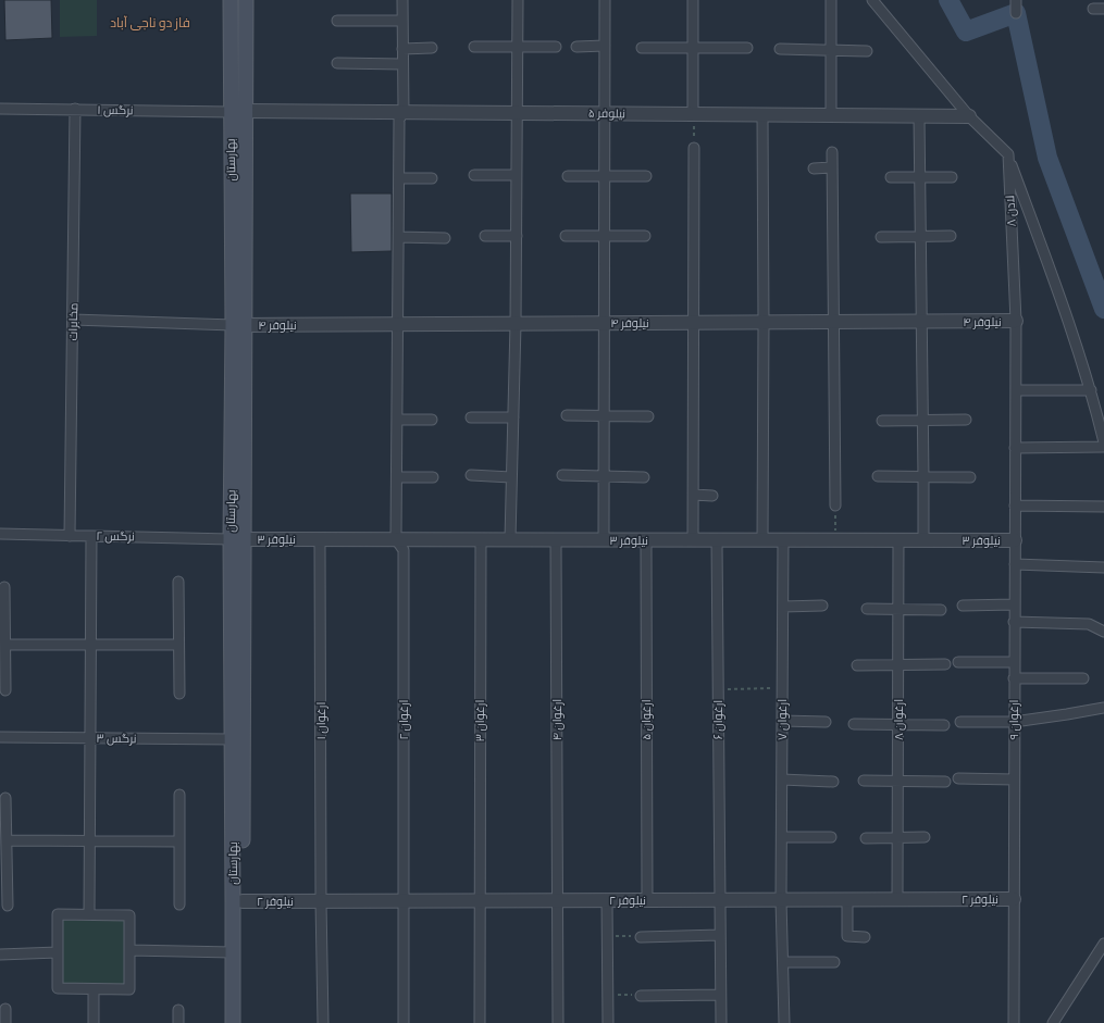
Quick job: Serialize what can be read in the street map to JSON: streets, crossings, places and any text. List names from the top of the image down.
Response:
{
  "streets": {
    "main road": ["بهارستان"],
    "street": [
      "نرگس ۱",
      "نیلوفر ۵",
      "لادن ۸",
      "مخابرات",
      "نیلوفر ۴",
      "نرگس ۲",
      "نیلوفر ۳",
      "ارغوان ۲",
      "ارغوان ۴",
      "ارغوان ۵",
      "ارغوان ۶",
      "ارغوان ۷",
      "ارغوان ۸",
      "ارغوان ۹",
      "ارغوان ۱",
      "ارغوان ۳",
      "نرگس ۳",
      "نیلوفر ۲"
    ]
  },
  "crossings": [
    ["نرگس ۱", "بهارستان"],
    ["نرگس ۱", "مخابرات"],
    ["نیلوفر ۵", "بهارستان"],
    ["بهارستان", "نیلوفر ۴"],
    ["بهارستان", "نرگس ۲"],
    ["بهارستان", "نیلوفر ۳"],
    ["بهارستان", "نرگس ۳"],
    ["بهارستان", "نیلوفر ۲"],
    ["لادن ۸", "نیلوفر ۴"],
    ["لادن ۸", "ارغوان ۹"],
    ["مخابرات", "نرگس ۲"],
    ["نرگس ۲", "نیلوفر ۳"],
    ["نیلوفر ۳", "ارغوان ۲"],
    ["نیلوفر ۳", "ارغوان ۴"],
    ["نیلوفر ۳", "ارغوان ۵"],
    ["نیلوفر ۳", "ارغوان ۶"],
    ["نیلوفر ۳", "ارغوان ۷"],
    ["نیلوفر ۳", "ارغوان ۸"],
    ["نیلوفر ۳", "ارغوان ۹"],
    ["نیلوفر ۳", "ارغوان ۱"],
    ["نیلوفر ۳", "ارغوان ۳"],
    ["ارغوان ۲", "نیلوفر ۲"],
    ["ارغوان ۴", "نیلوفر ۲"],
    ["ارغوان ۵", "نیلوفر ۲"],
    ["ارغوان ۶", "نیلوفر ۲"],
    ["ارغوان ۷", "نیلوفر ۲"],
    ["ارغوان ۸", "نیلوفر ۲"],
    ["ارغوان ۹", "نیلوفر ۲"],
    ["ارغوان ۱", "نیلوفر ۲"],
    ["ارغوان ۳", "نیلوفر ۲"]
  ],
  "districts": ["فاز دو ناجی آباد"]
}
